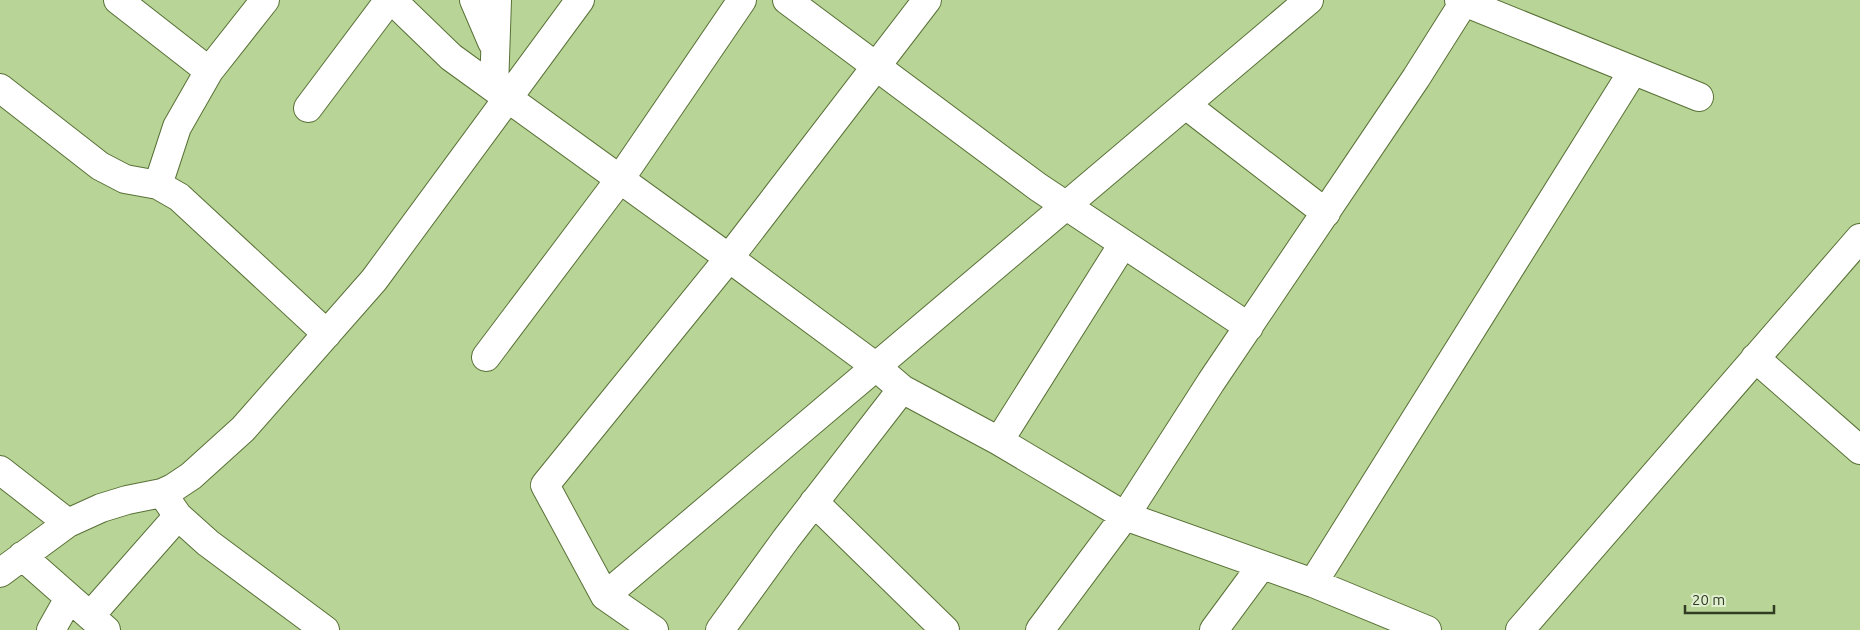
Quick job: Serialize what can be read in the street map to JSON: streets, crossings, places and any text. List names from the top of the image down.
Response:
{
  "scale_bar": "20 m"
}
